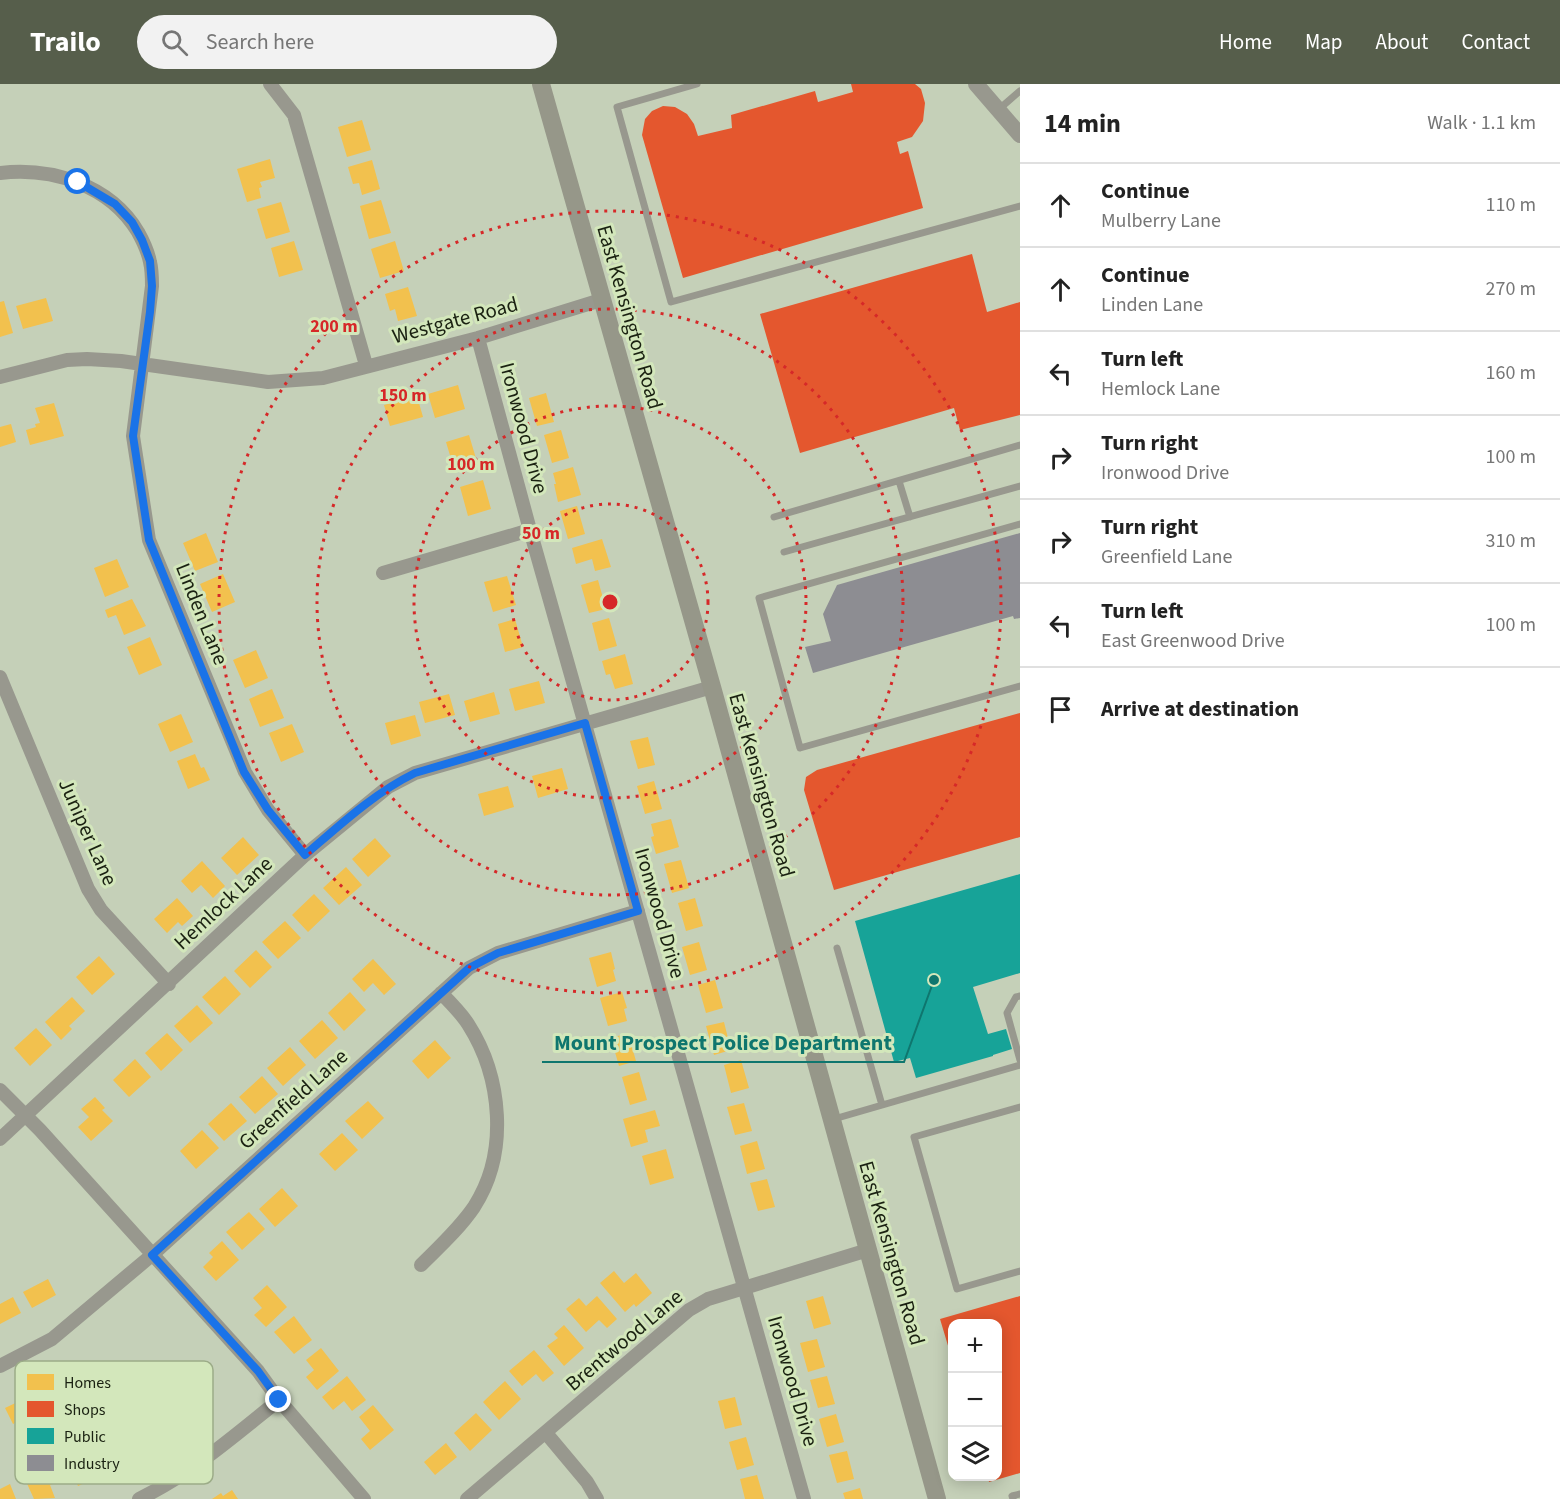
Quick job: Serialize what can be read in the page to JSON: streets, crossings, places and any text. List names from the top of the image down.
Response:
{
  "streets": {
    "main road": ["East Kensington Road"],
    "street": [
      "Westgate Road",
      "Ironwood Drive",
      "Linden Lane",
      "Juniper Lane",
      "Hemlock Lane",
      "Greenfield Lane",
      "Brentwood Lane"
    ]
  },
  "crossings": [
    ["East Kensington Road", "Westgate Road"],
    ["East Kensington Road", "Hemlock Lane"],
    ["East Kensington Road", "Brentwood Lane"],
    ["Westgate Road", "Ironwood Drive"],
    ["Westgate Road", "Linden Lane"],
    ["Ironwood Drive", "Hemlock Lane"],
    ["Ironwood Drive", "Greenfield Lane"],
    ["Ironwood Drive", "Brentwood Lane"],
    ["Linden Lane", "Hemlock Lane"],
    ["Juniper Lane", "Hemlock Lane"]
  ],
  "places": ["Mount Prospect Police Department"],
  "legend": [
    "Homes",
    "Shops",
    "Public",
    "Industry"
  ],
  "page": {
    "header": "Trailo",
    "search": "Search here",
    "nav": [
      "Home",
      "Map",
      "About",
      "Contact"
    ],
    "heading": ["14 min", "Walk · 1.1 km"],
    "list": [
      ["Continue", "Mulberry Lane", "110 m"],
      ["Continue", "Linden Lane", "270 m"],
      ["Turn left", "Hemlock Lane", "160 m"],
      ["Turn right", "Ironwood Drive", "100 m"],
      ["Turn right", "Greenfield Lane", "310 m"],
      ["Turn left", "East Greenwood Drive", "100 m"],
      "Arrive at destination"
    ],
    "map_buttons": ["+", "−"]
  },
  "rings": [
    "200 m",
    "150 m",
    "100 m",
    "50 m"
  ]
}
